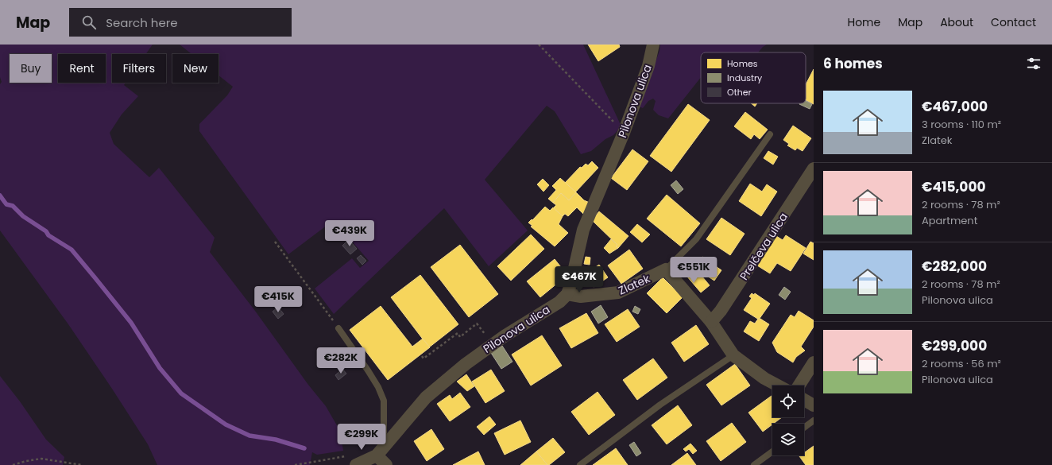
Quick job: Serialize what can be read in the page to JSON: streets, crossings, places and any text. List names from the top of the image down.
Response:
{
  "streets": {
    "street": ["Pilonova ulica", "Prelčeva ulica", "Zlatek"]
  },
  "crossings": [
    ["Pilonova ulica", "Zlatek"]
  ],
  "legend": ["Homes", "Industry", "Other"],
  "page": {
    "header": "Map",
    "search": "Search here",
    "nav": [
      "Home",
      "Map",
      "About",
      "Contact"
    ],
    "heading": "6 homes",
    "chip": [
      "Buy",
      "Rent",
      "Filters",
      "New"
    ],
    "list": [
      {
        "name": "€467,000",
        "note": "3 rooms · 110 m² · Zlatek"
      },
      {
        "name": "€415,000",
        "note": "2 rooms · 78 m² · Apartment"
      },
      {
        "name": "€282,000",
        "note": "2 rooms · 78 m² · Pilonova ulica"
      },
      {
        "name": "€299,000",
        "note": "2 rooms · 56 m² · Pilonova ulica"
      }
    ],
    "price": [
      "€439K",
      "€551K",
      "€467K",
      "€415K",
      "€282K",
      "€299K"
    ]
  }
}
